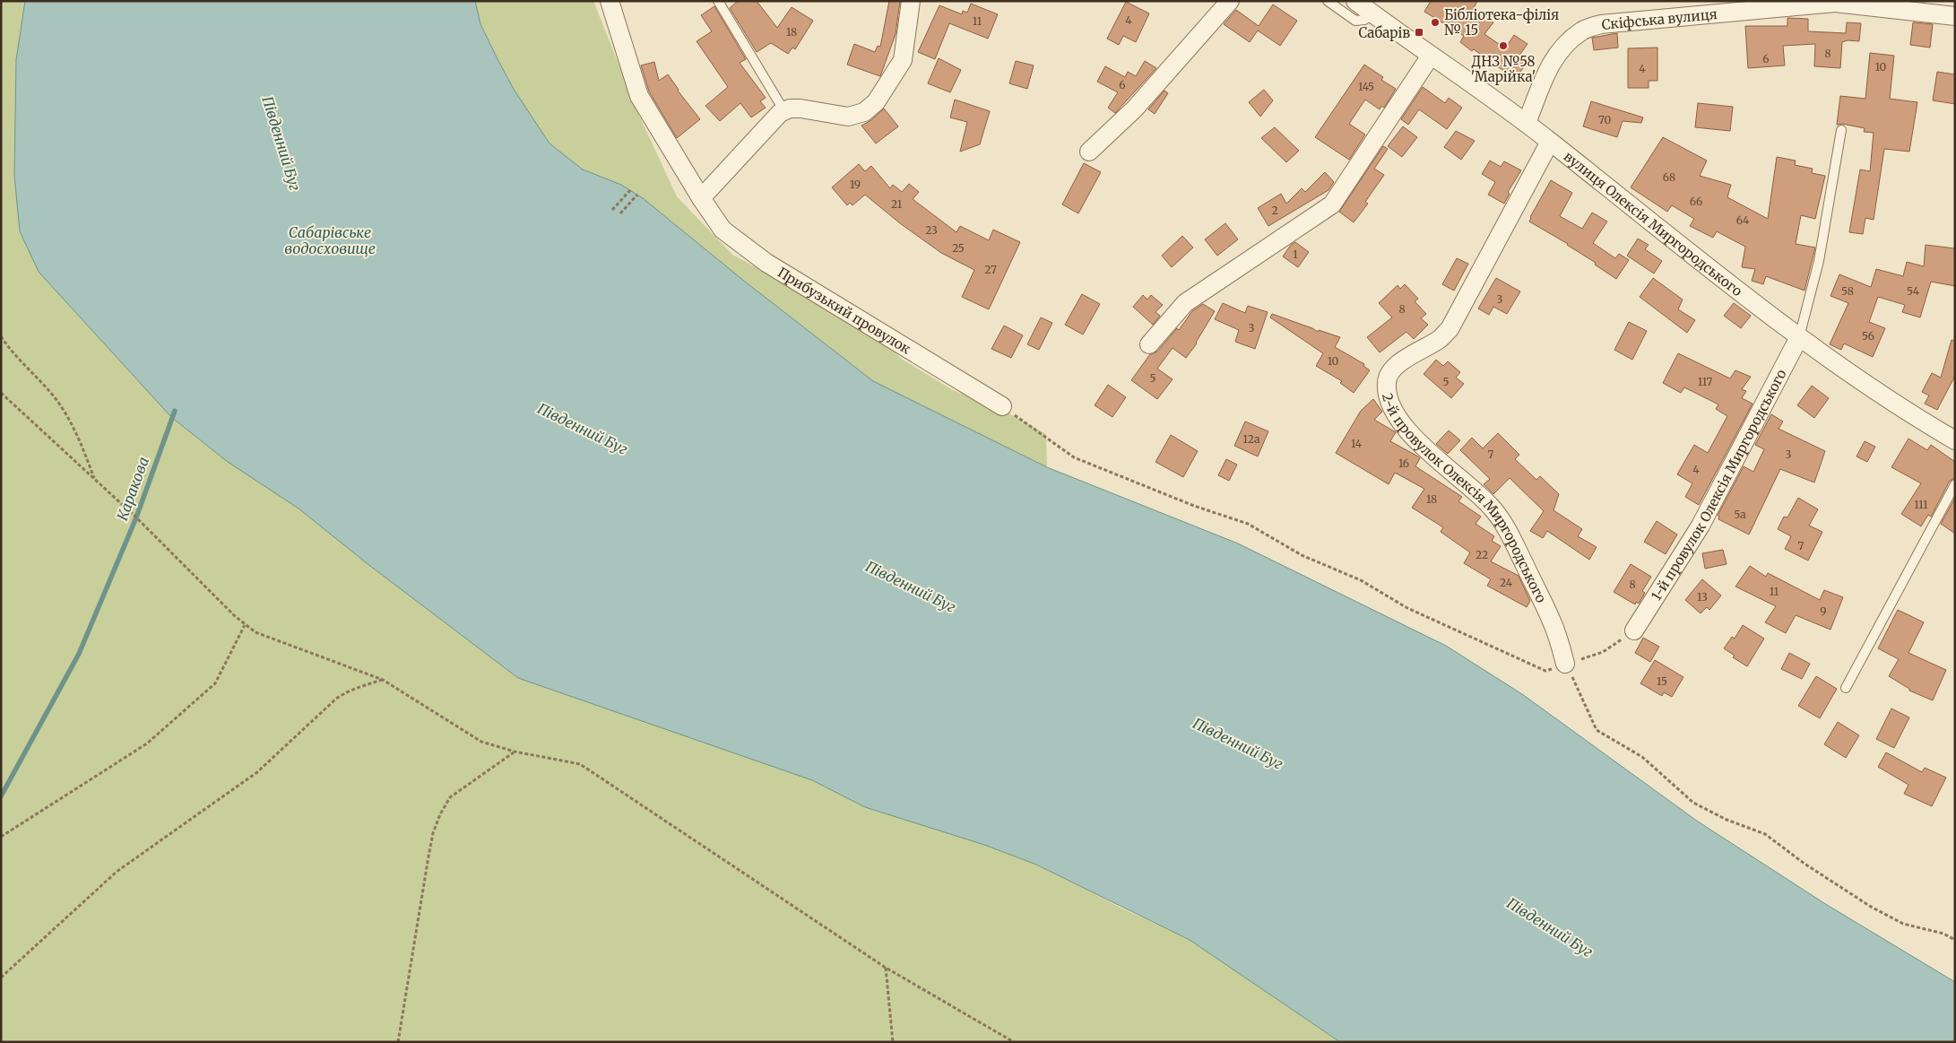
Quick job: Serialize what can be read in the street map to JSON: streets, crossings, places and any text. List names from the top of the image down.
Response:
{
  "streets": {
    "street": [
      "Скіфська вулиця",
      "вулиця Олексія Миргородського",
      "Прибузький провулок",
      "1-й провулок Олексія Миргородського",
      "2-й провулок Олексія Миргородського"
    ]
  },
  "crossings": [
    ["Скіфська вулиця", "вулиця Олексія Миргородського"],
    ["вулиця Олексія Миргородського", "1-й провулок Олексія Миргородського"],
    ["вулиця Олексія Миргородського", "2-й провулок Олексія Миргородського"]
  ],
  "water": ["Південний Буг", "Сабарівське водосховище", "Каракова"],
  "places": {
    "other": ["Бібліотека-філія № 15", "ДНЗ №58 'Марійка'"],
    "transit": ["Сабарів"]
  },
  "house_numbers": [
    "4",
    "11",
    "18",
    "8",
    "6",
    "10",
    "4",
    "6",
    "145",
    "70",
    "68",
    "19",
    "66",
    "21",
    "2",
    "64",
    "23",
    "25",
    "1",
    "27",
    "58",
    "54",
    "3",
    "8",
    "3",
    "56",
    "10",
    "5",
    "5",
    "117",
    "12а",
    "14",
    "7",
    "3",
    "16",
    "4",
    "18",
    "111",
    "5а",
    "7",
    "22",
    "24",
    "8",
    "11",
    "13",
    "9",
    "15"
  ]
}
